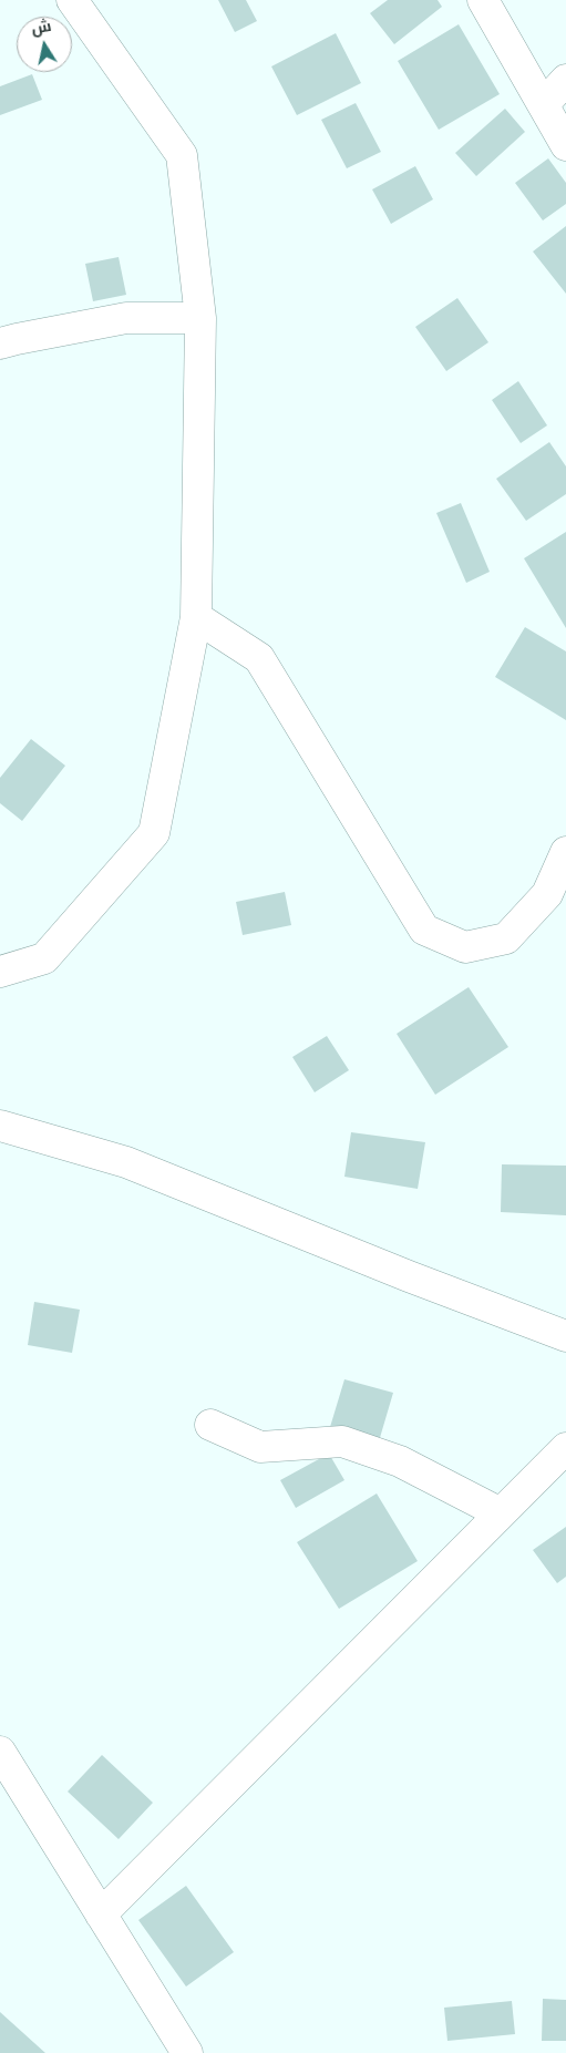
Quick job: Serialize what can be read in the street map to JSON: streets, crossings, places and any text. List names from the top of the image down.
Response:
{
  "north": "top"
}
